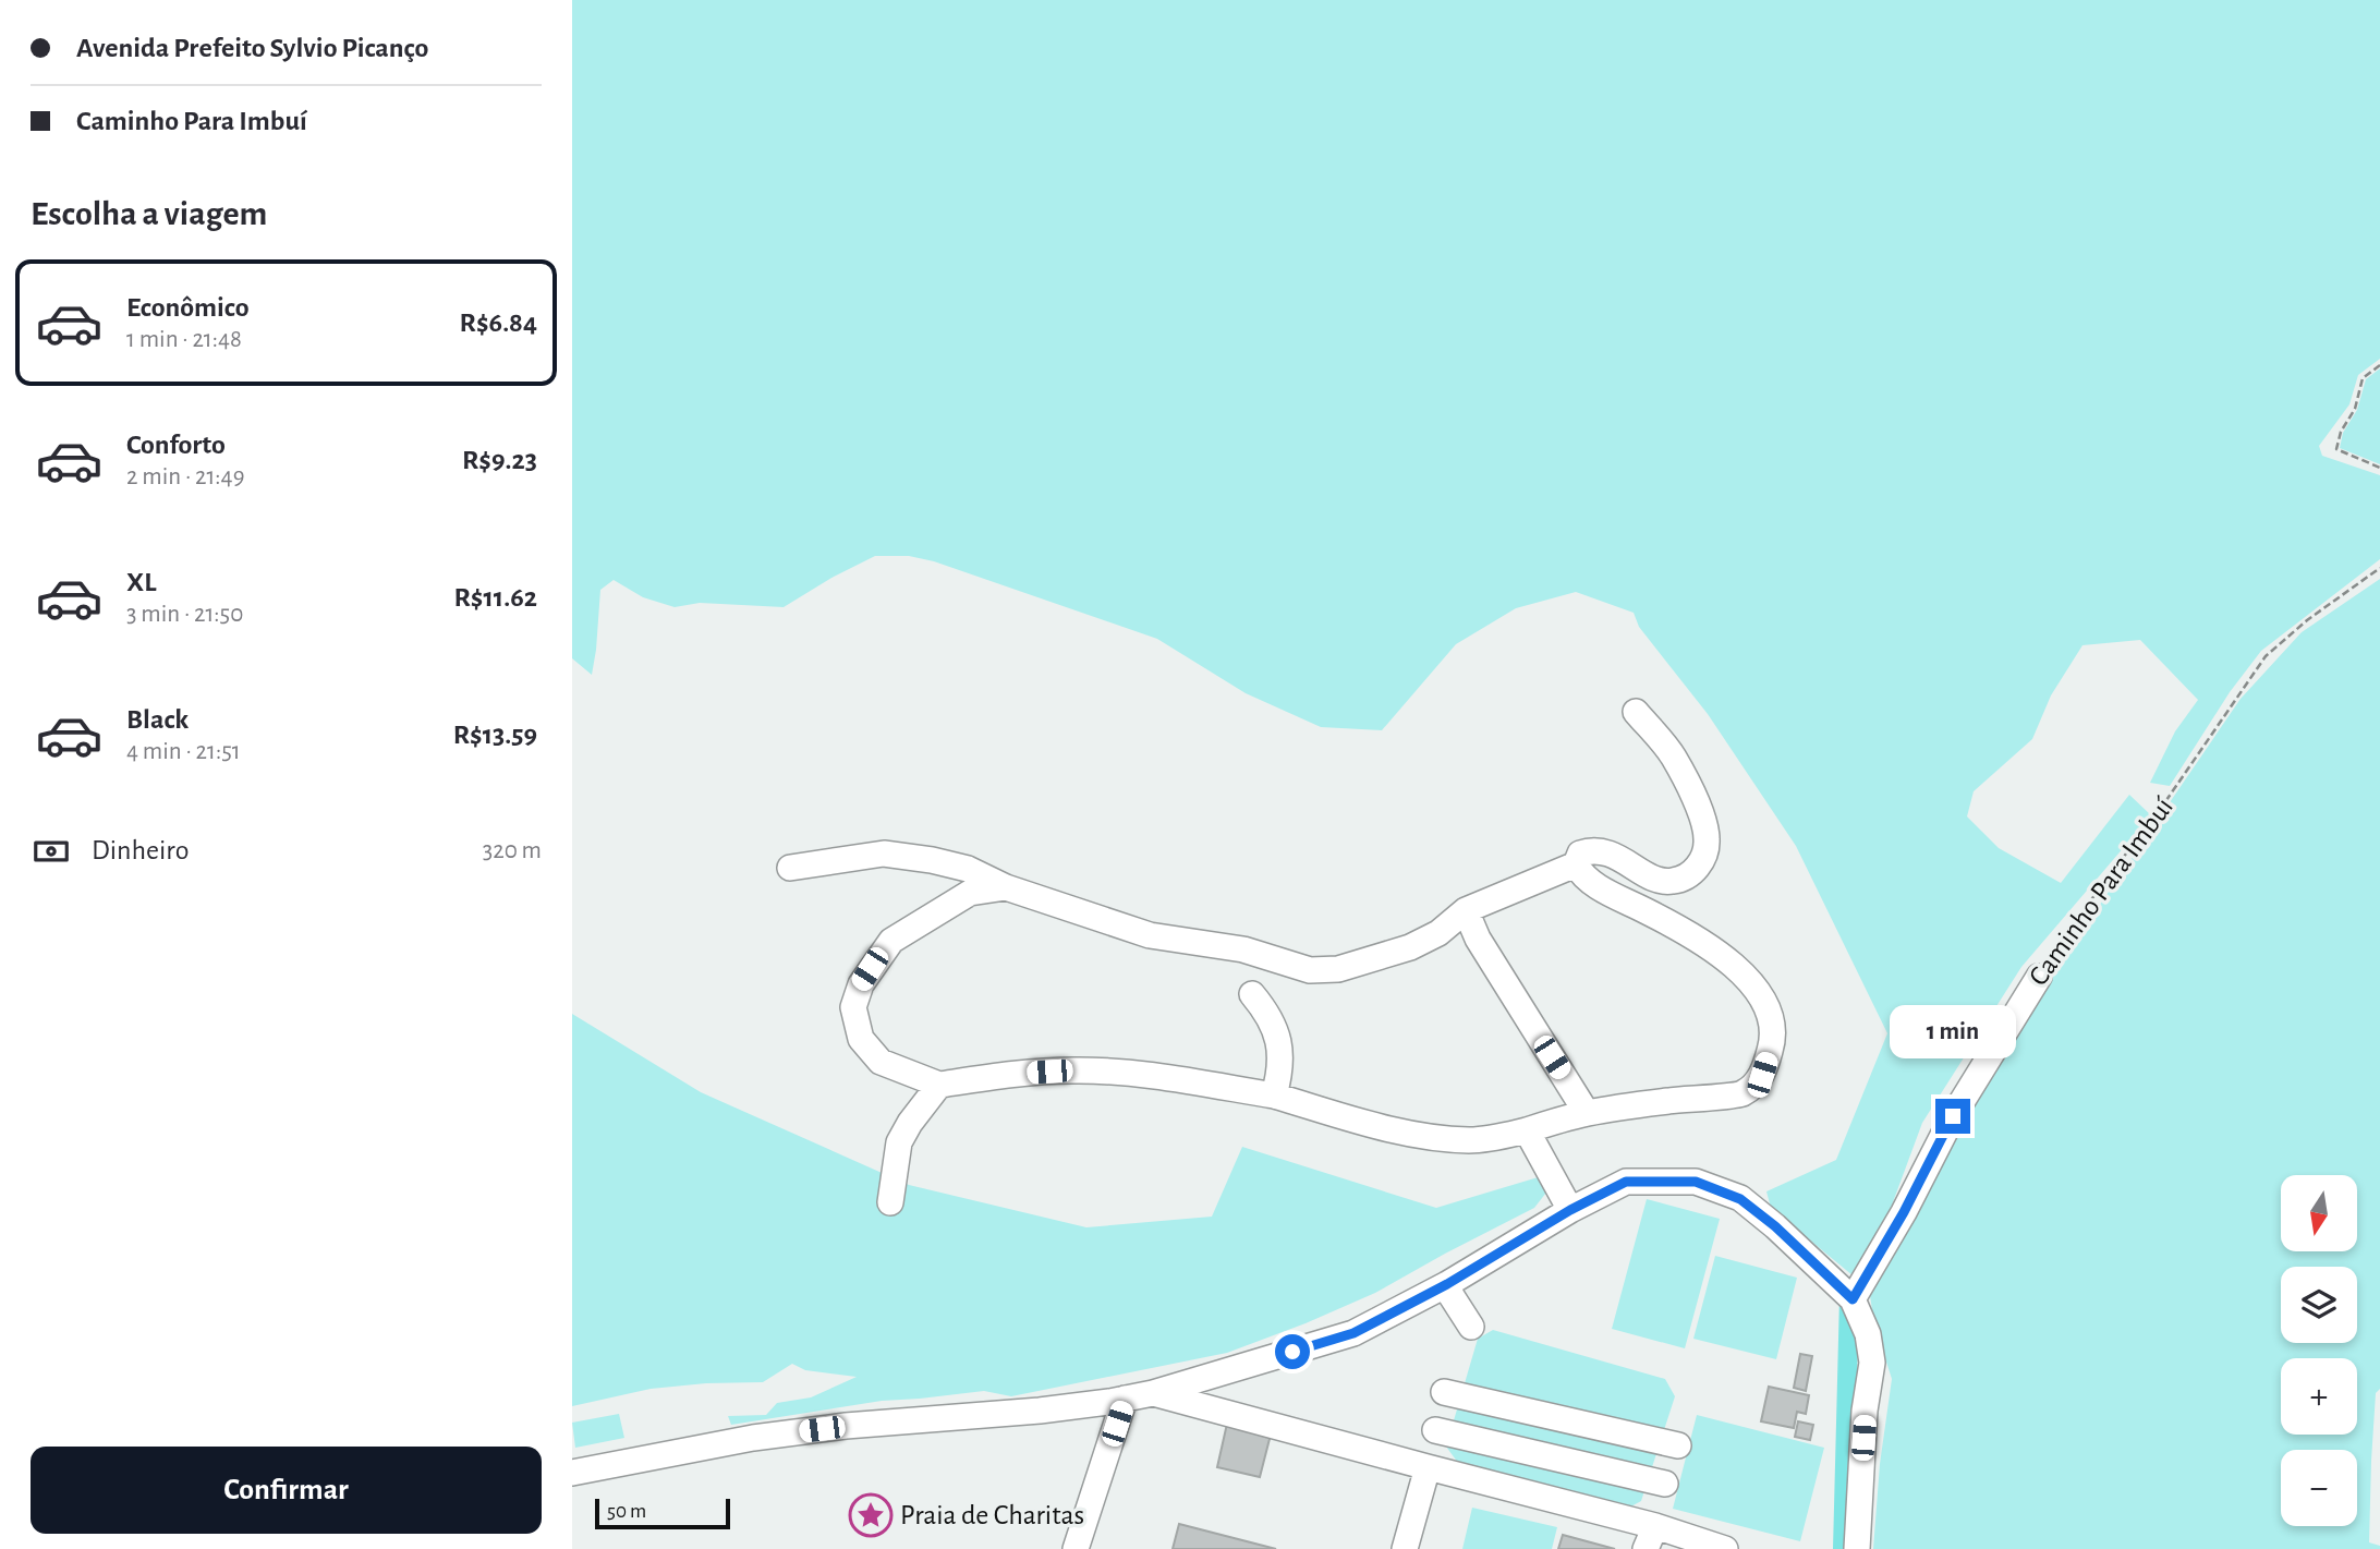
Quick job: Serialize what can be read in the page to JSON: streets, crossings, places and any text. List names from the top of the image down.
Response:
{
  "streets": {
    "street": ["Caminho Para Imbuí"]
  },
  "places": {
    "place": ["Praia de Charitas"]
  },
  "scale_bar": "50 m",
  "north": "bottom",
  "page": {
    "banner": ["Avenida Prefeito Sylvio Picanço", "Caminho Para Imbuí"],
    "heading": "Escolha a viagem",
    "list": [
      {
        "name": "Econômico",
        "note": "1 min · 21:48",
        "value": "R$6.84"
      },
      {
        "name": "Conforto",
        "note": "2 min · 21:49",
        "value": "R$9.23"
      },
      {
        "name": "XL",
        "note": "3 min · 21:50",
        "value": "R$11.62"
      },
      {
        "name": "Black",
        "note": "4 min · 21:51",
        "value": "R$13.59"
      }
    ],
    "pay": ["Dinheiro", "320 m"],
    "bubble": "1 min",
    "map_buttons": ["+", "−"],
    "buttons": "Confirmar",
    "scale": "50 m"
  }
}
